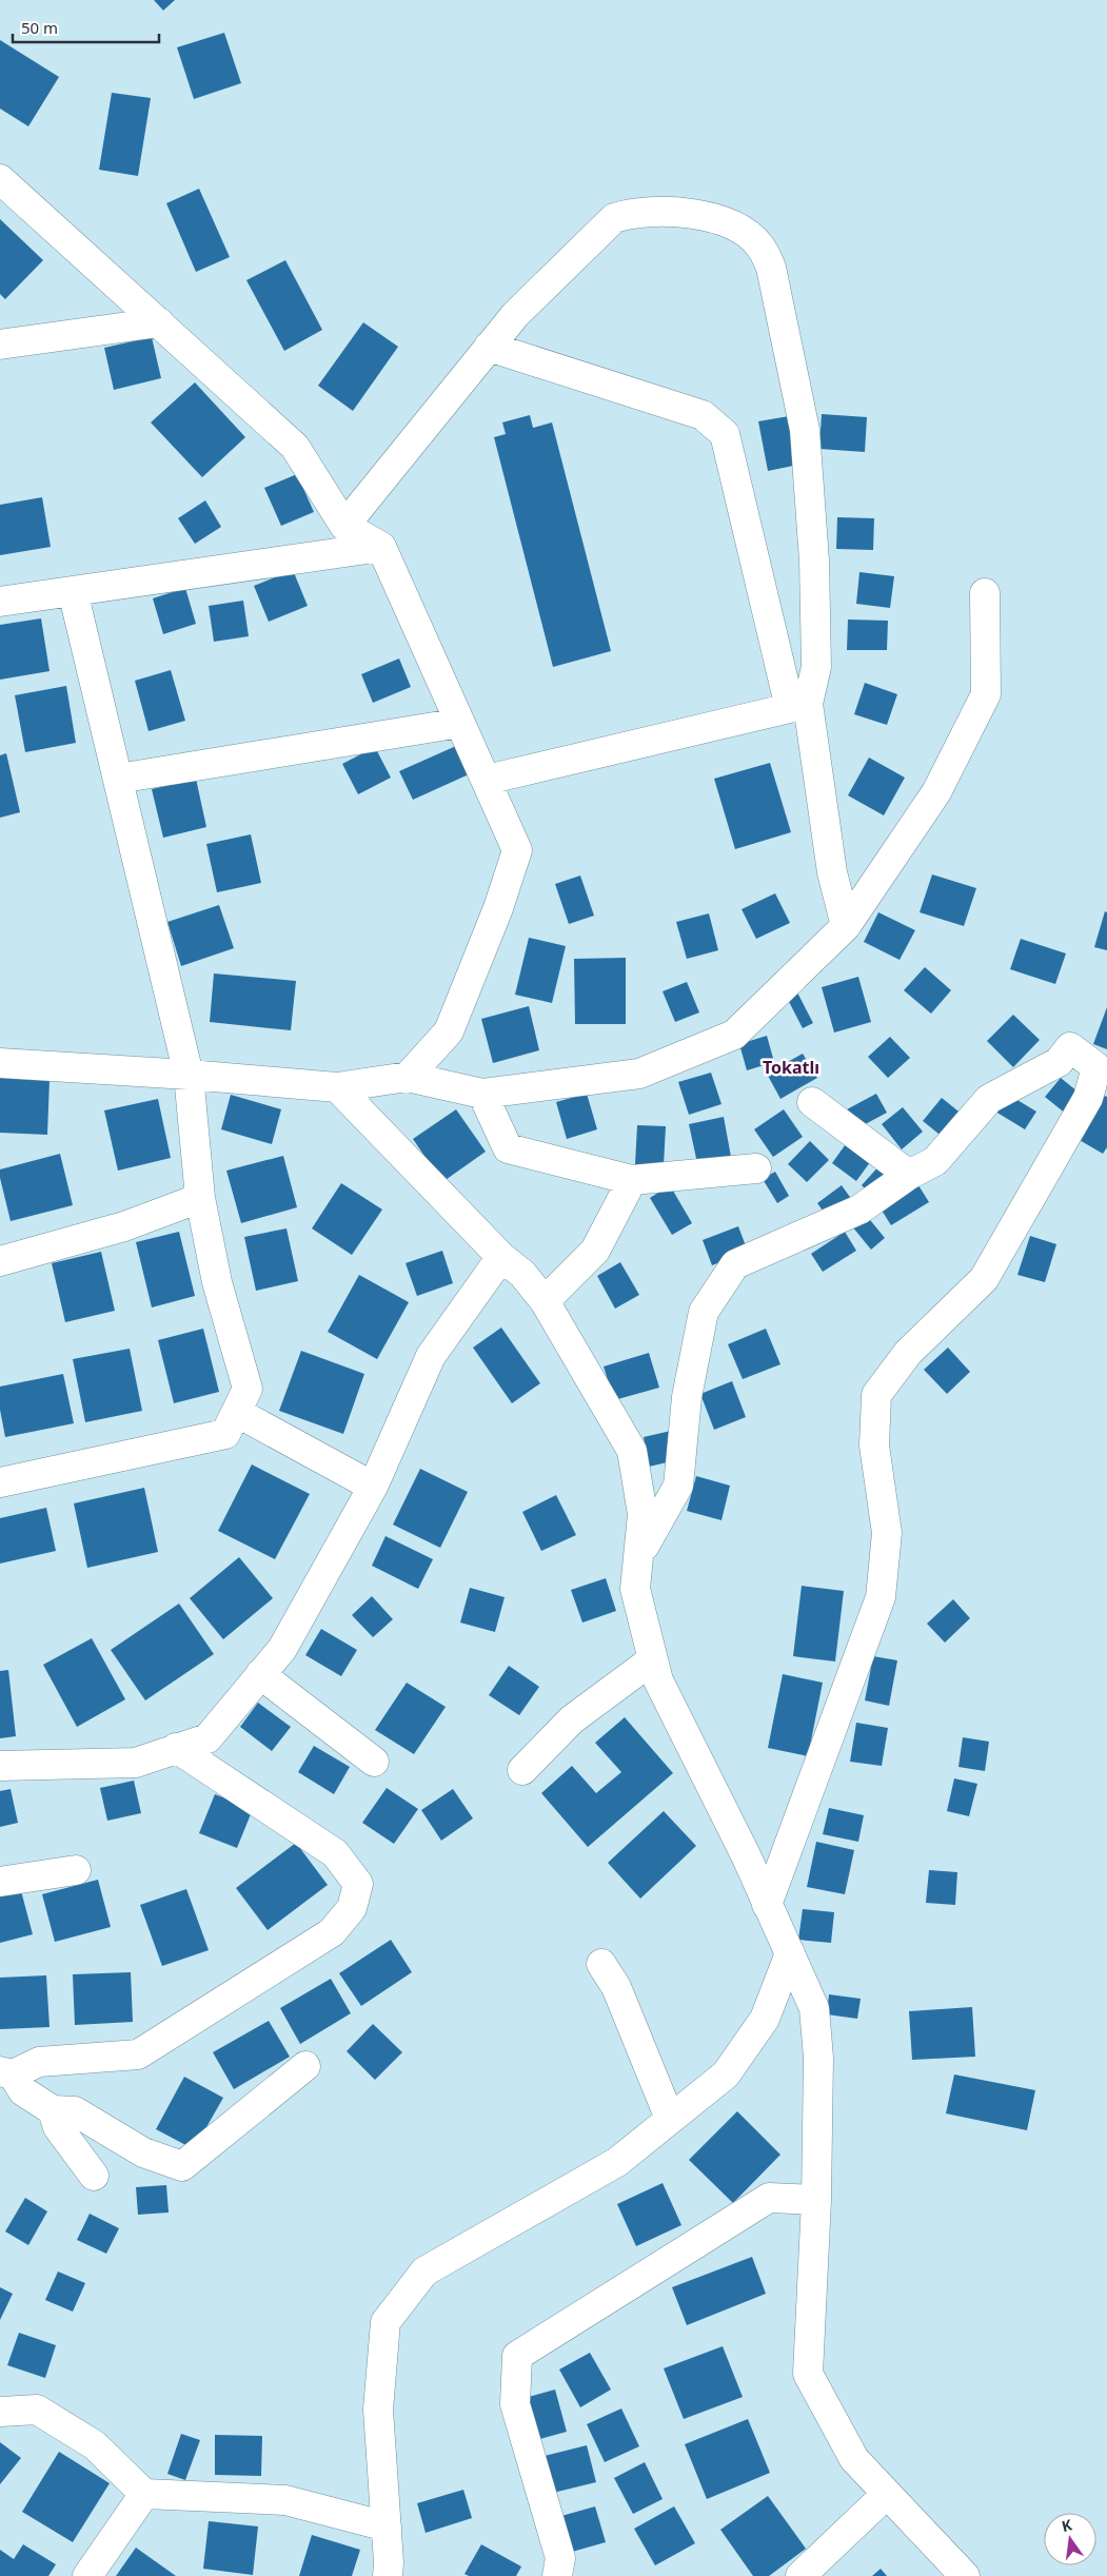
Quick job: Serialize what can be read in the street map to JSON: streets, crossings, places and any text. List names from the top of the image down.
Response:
{
  "districts": ["Tokatlı"],
  "scale_bar": "50 m",
  "north": "top"
}
